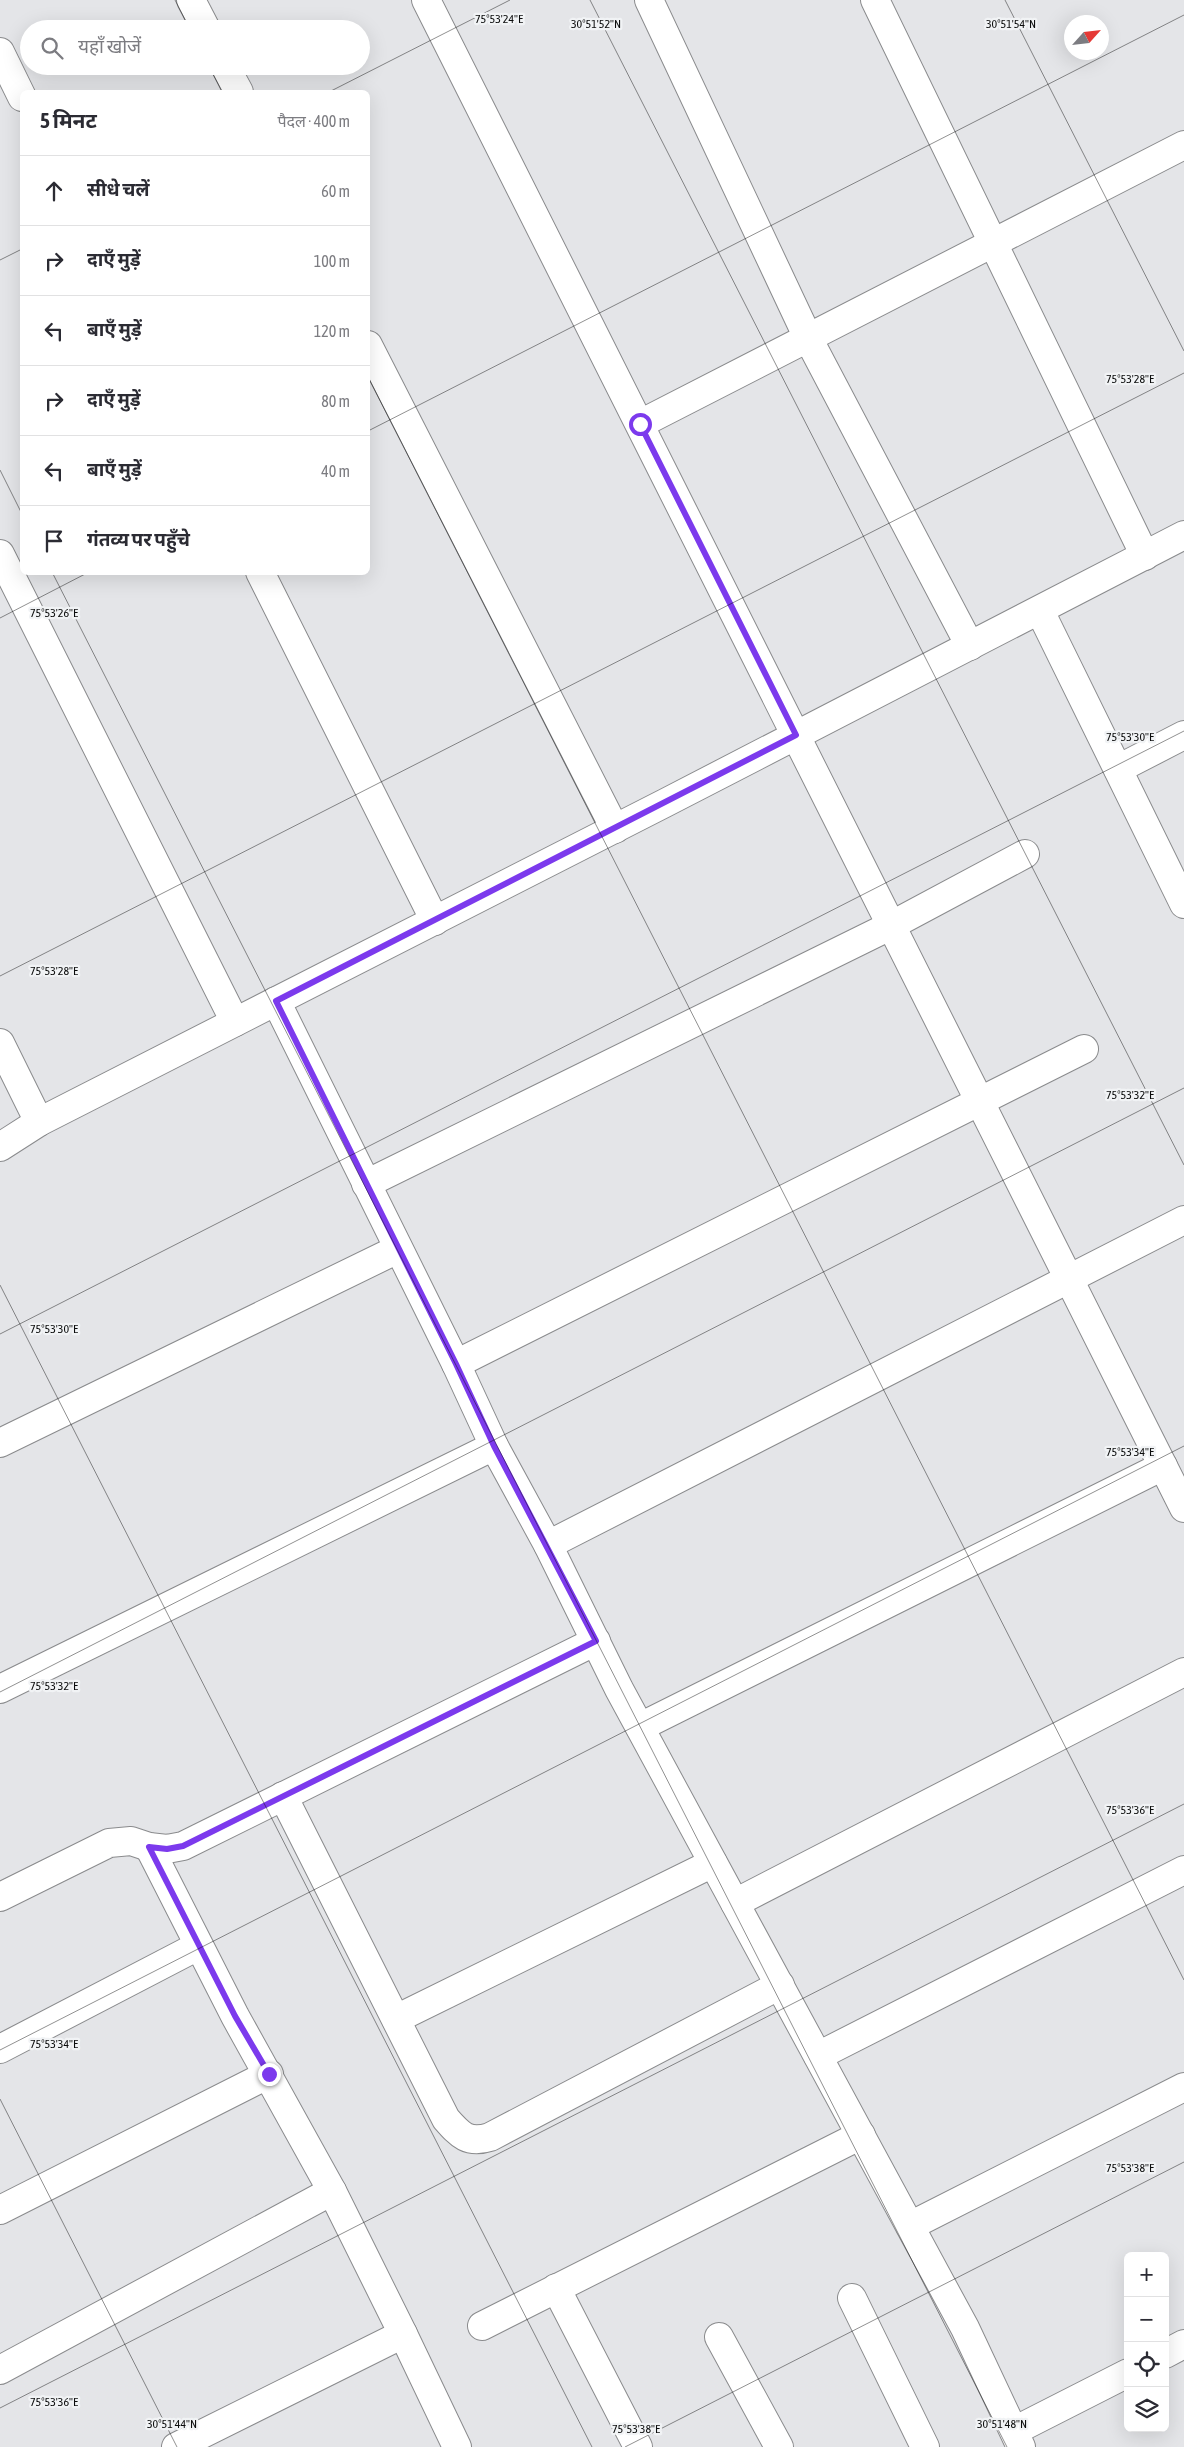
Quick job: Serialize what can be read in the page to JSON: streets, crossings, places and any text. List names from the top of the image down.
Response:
{
  "north": "top right",
  "page": {
    "search": "यहाँ खोजें",
    "heading": ["5 मिनट", "पैदल · 400 m"],
    "list": [
      ["सीधे चलें", "60 m"],
      ["दाएँ मुड़ें", "100 m"],
      ["बाएँ मुड़ें", "120 m"],
      ["दाएँ मुड़ें", "80 m"],
      ["बाएँ मुड़ें", "40 m"],
      "गंतव्य पर पहुँचे"
    ],
    "map_buttons": ["+", "−"]
  },
  "coordinates": [
    "75°53'24\"E",
    "30°51'52\"N",
    "30°51'54\"N",
    "75°53'28\"E",
    "75°53'26\"E",
    "75°53'30\"E",
    "75°53'32\"E",
    "75°53'34\"E",
    "75°53'36\"E",
    "75°53'38\"E",
    "30°51'44\"N",
    "30°51'48\"N"
  ]
}
